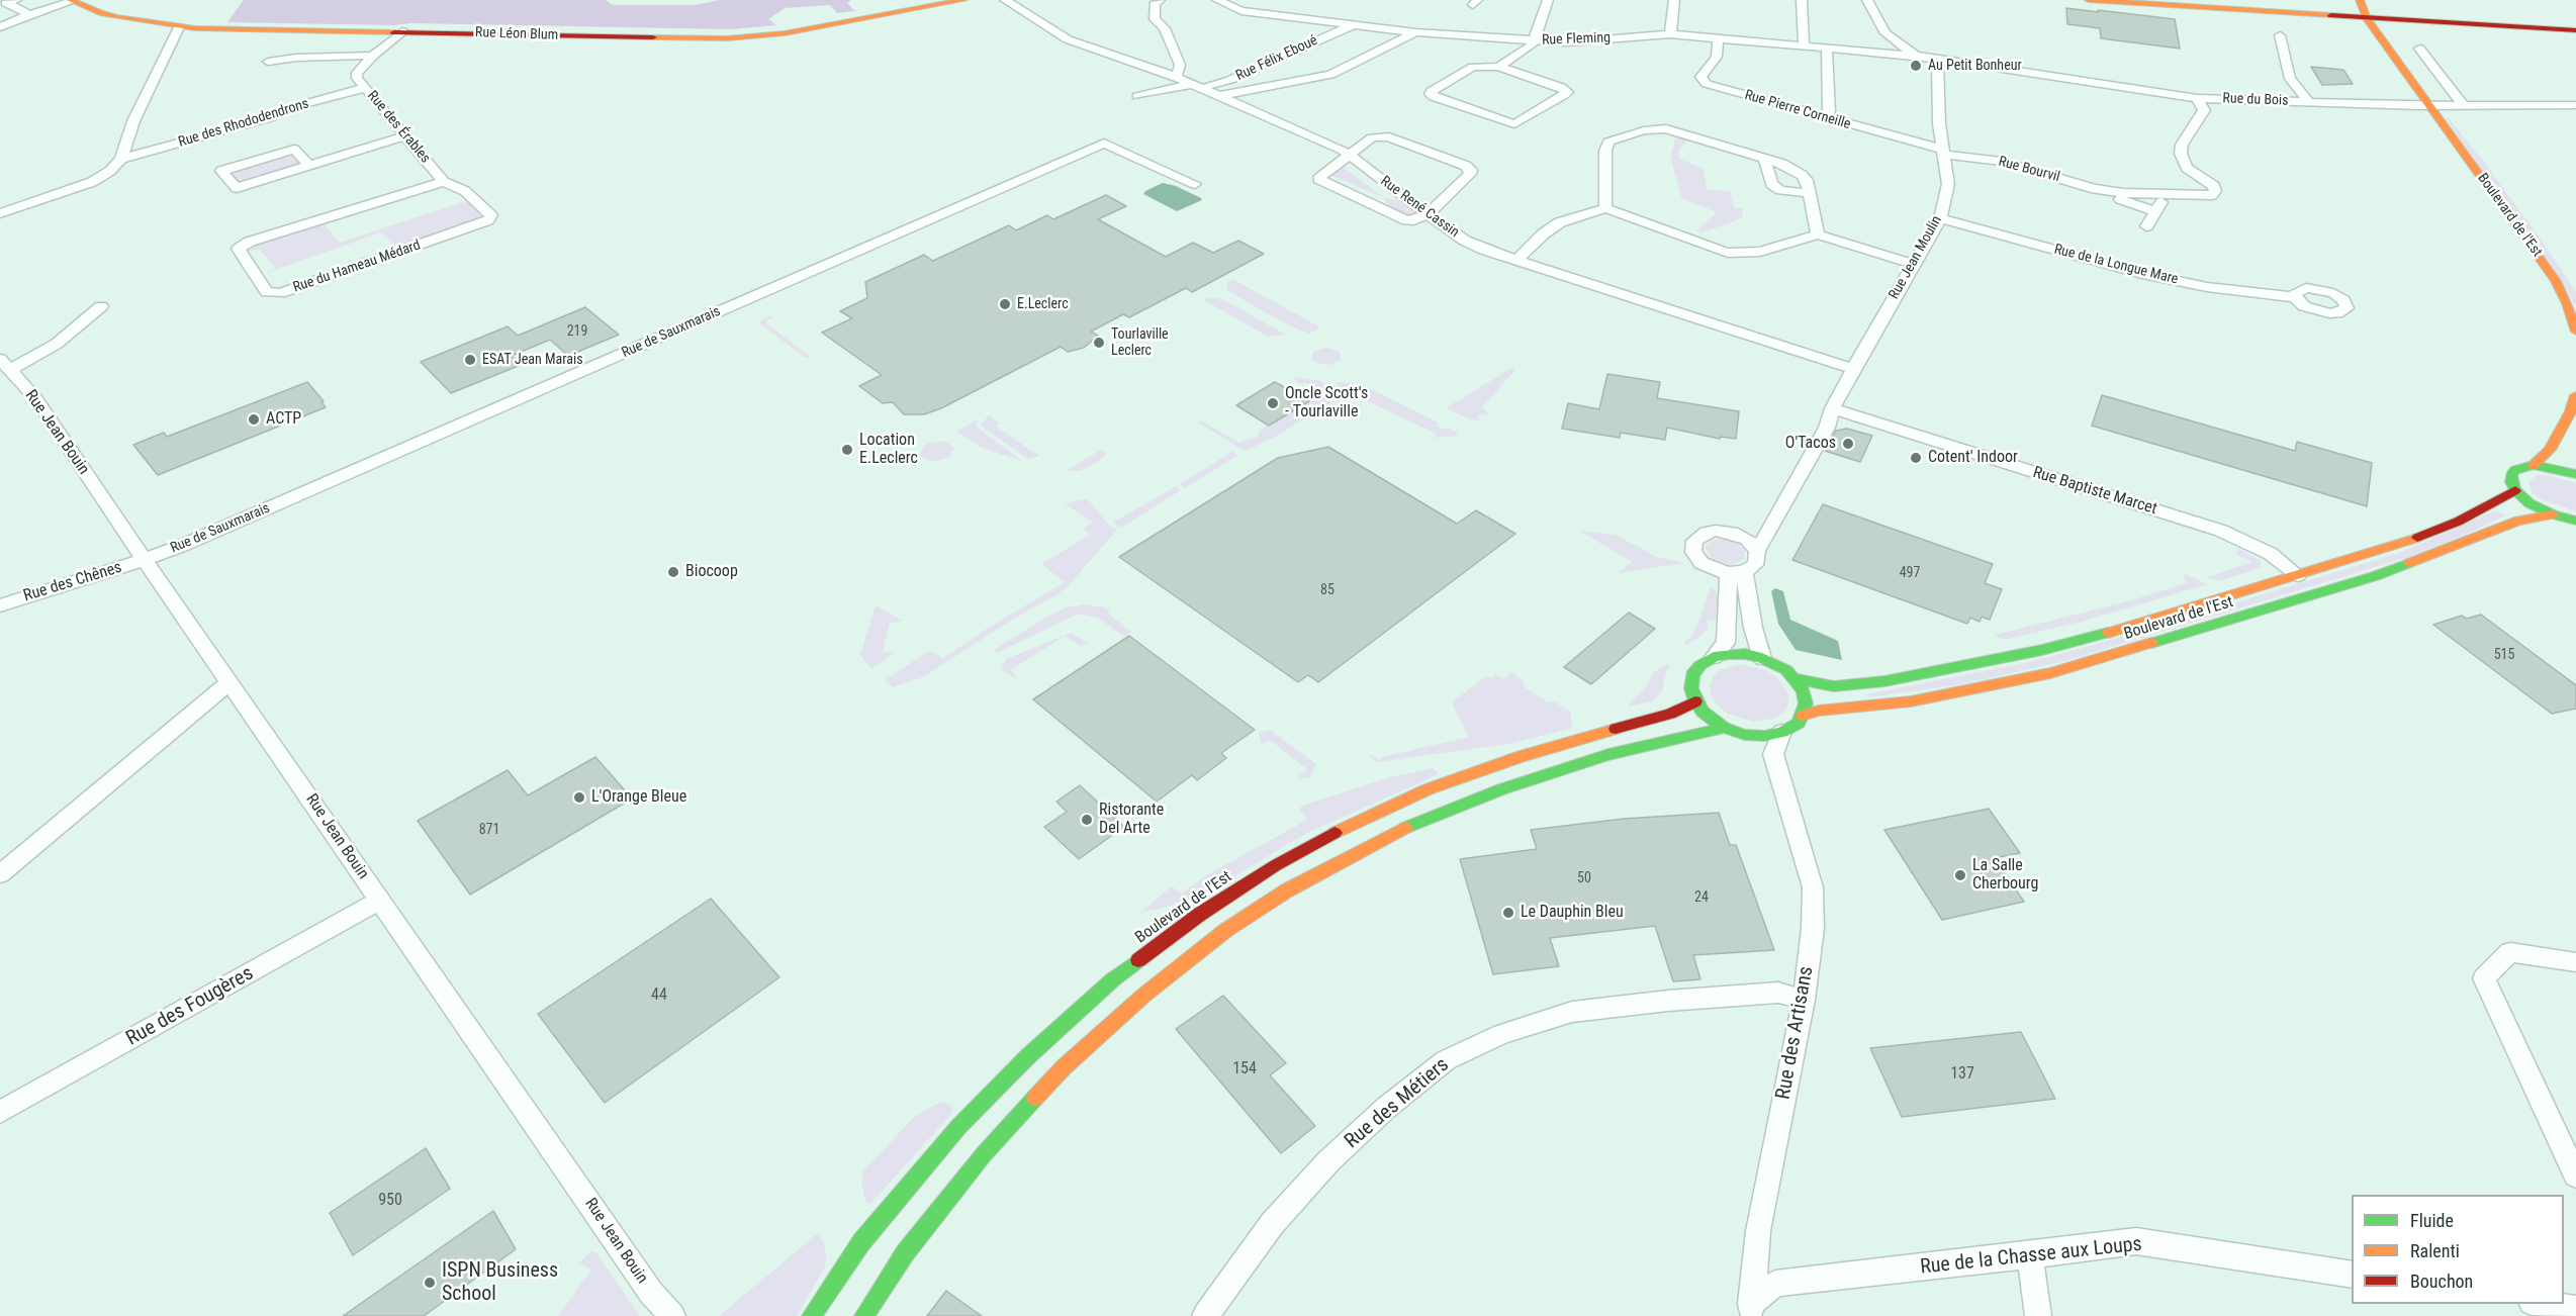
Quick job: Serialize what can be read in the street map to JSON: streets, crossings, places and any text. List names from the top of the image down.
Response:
{
  "streets": {
    "main road": ["Rue Léon Blum", "Boulevard de l'Est"],
    "street": [
      "Rue Fleming",
      "Rue Félix Eboué",
      "Rue du Bois",
      "Rue Pierre Corneille",
      "Rue des Rhododendrons",
      "Rue des Érables",
      "Rue Bourvil",
      "Rue René Cassin",
      "Rue Jean Moulin",
      "Rue de la Longue Mare",
      "Rue du Hameau Médard",
      "Rue de Sauxmarais",
      "Rue Jean Bouin",
      "Rue Baptiste Marcet",
      "Rue des Chênes",
      "Rue des Fougères",
      "Rue des Artisans",
      "Rue des Métiers",
      "Rue de la Chasse aux Loups"
    ]
  },
  "crossings": [
    ["Rue Léon Blum", "Rue des Érables"],
    ["Rue Fleming", "Rue Félix Eboué"],
    ["Rue Fleming", "Rue du Bois"],
    ["Rue Fleming", "Rue Pierre Corneille"],
    ["Rue Fleming", "Rue Jean Moulin"],
    ["Rue Félix Eboué", "Rue René Cassin"],
    ["Rue du Bois", "Rue Bourvil"],
    ["Rue du Bois", "Boulevard de l'Est"],
    ["Rue du Bois", "Rue Jean Moulin"],
    ["Rue Pierre Corneille", "Rue Bourvil"],
    ["Rue Pierre Corneille", "Rue Jean Moulin"],
    ["Rue des Rhododendrons", "Rue des Érables"],
    ["Rue des Érables", "Rue du Hameau Médard"],
    ["Rue Bourvil", "Rue Jean Moulin"],
    ["Rue René Cassin", "Rue Jean Moulin"],
    ["Boulevard de l'Est", "Rue Jean Moulin"],
    ["Boulevard de l'Est", "Rue Baptiste Marcet"],
    ["Rue Jean Moulin", "Rue de la Longue Mare"],
    ["Rue Jean Moulin", "Rue Baptiste Marcet"],
    ["Rue de Sauxmarais", "Rue Jean Bouin"],
    ["Rue de Sauxmarais", "Rue des Chênes"],
    ["Rue Jean Bouin", "Rue des Chênes"],
    ["Rue Jean Bouin", "Rue des Fougères"],
    ["Rue des Artisans", "Rue des Métiers"],
    ["Rue des Artisans", "Rue de la Chasse aux Loups"]
  ],
  "places": [
    "Au Petit Bonheur",
    "E.Leclerc",
    "Tourlaville Leclerc",
    "ESAT Jean Marais",
    "Oncle Scott's - Tourlaville",
    "ACTP",
    "O'Tacos",
    "Location E.Leclerc",
    "Cotent' Indoor",
    "Biocoop",
    "L'Orange Bleue",
    "Ristorante Del Arte",
    "La Salle Cherbourg",
    "Le Dauphin Bleu",
    "ISPN Business School"
  ],
  "house_numbers": [
    "219",
    "497",
    "85",
    "515",
    "871",
    "50",
    "24",
    "44",
    "154",
    "137",
    "950"
  ],
  "legend": ["Fluide", "Ralenti", "Bouchon"]
}
